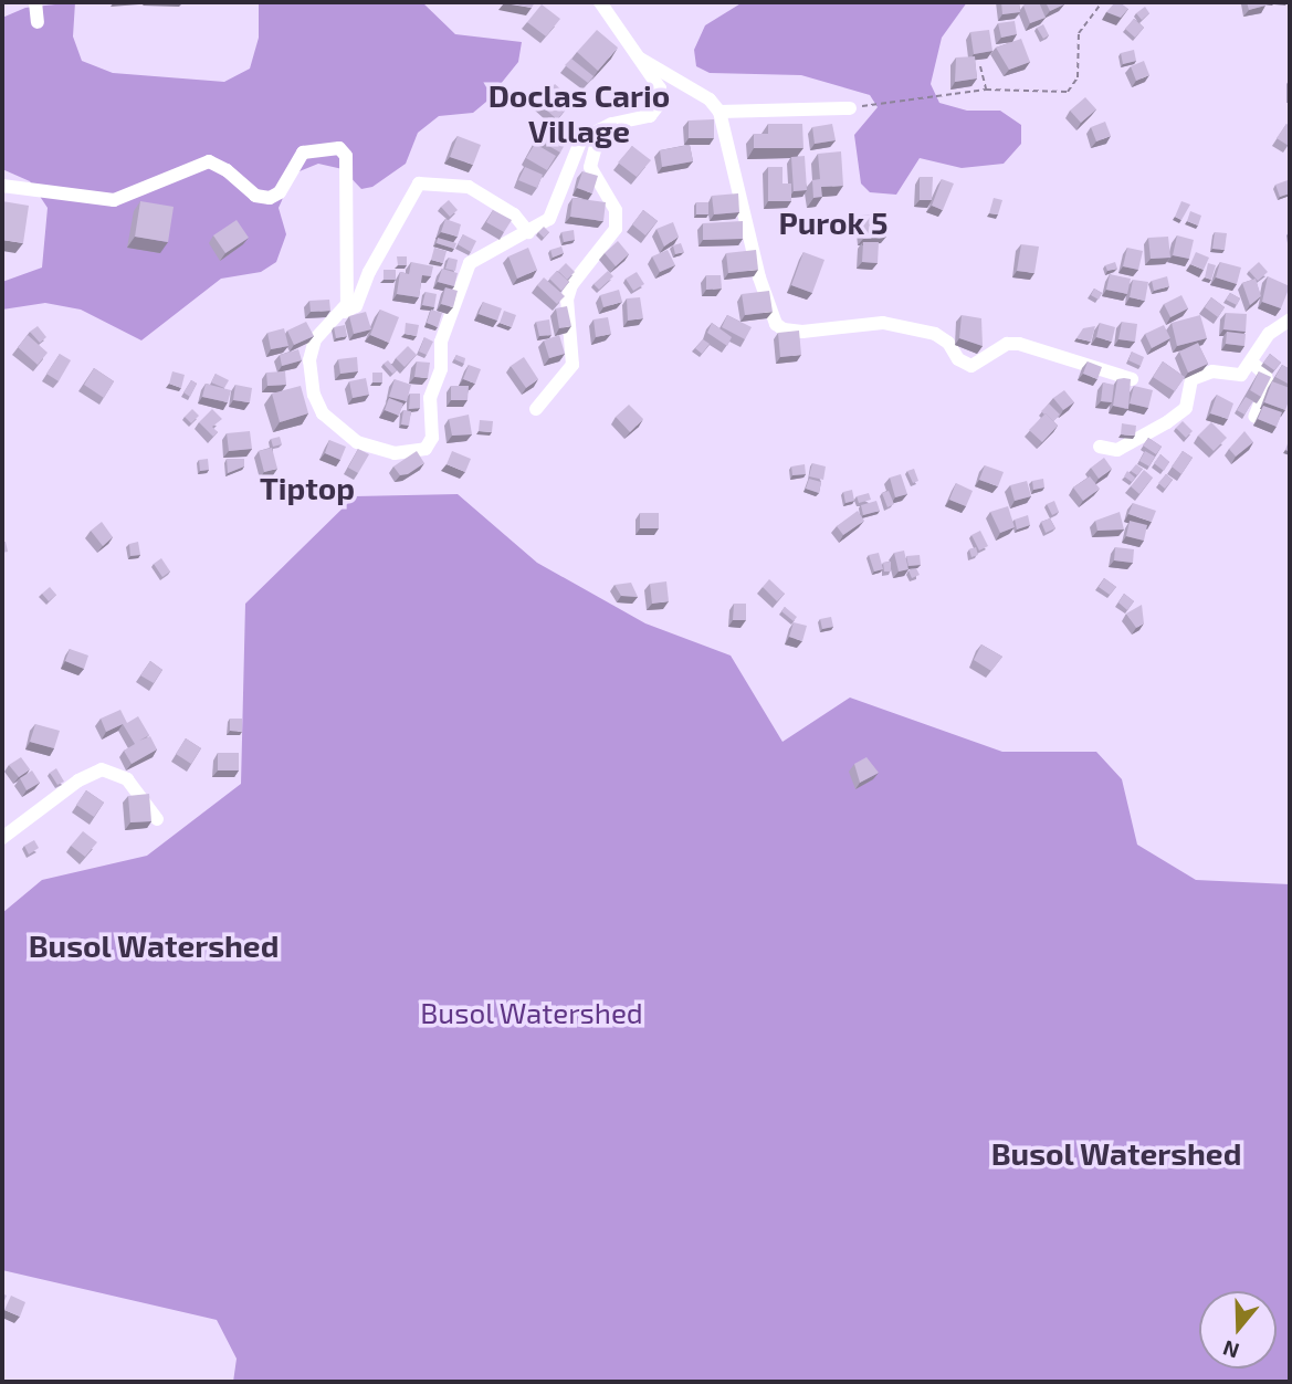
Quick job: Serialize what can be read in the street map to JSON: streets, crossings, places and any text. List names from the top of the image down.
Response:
{
  "districts": [
    "Doclas Cario Village",
    "Purok 5",
    "Tiptop",
    "Busol Watershed",
    "Busol Watershed"
  ],
  "parks": ["Busol Watershed"],
  "north": "bottom"
}
